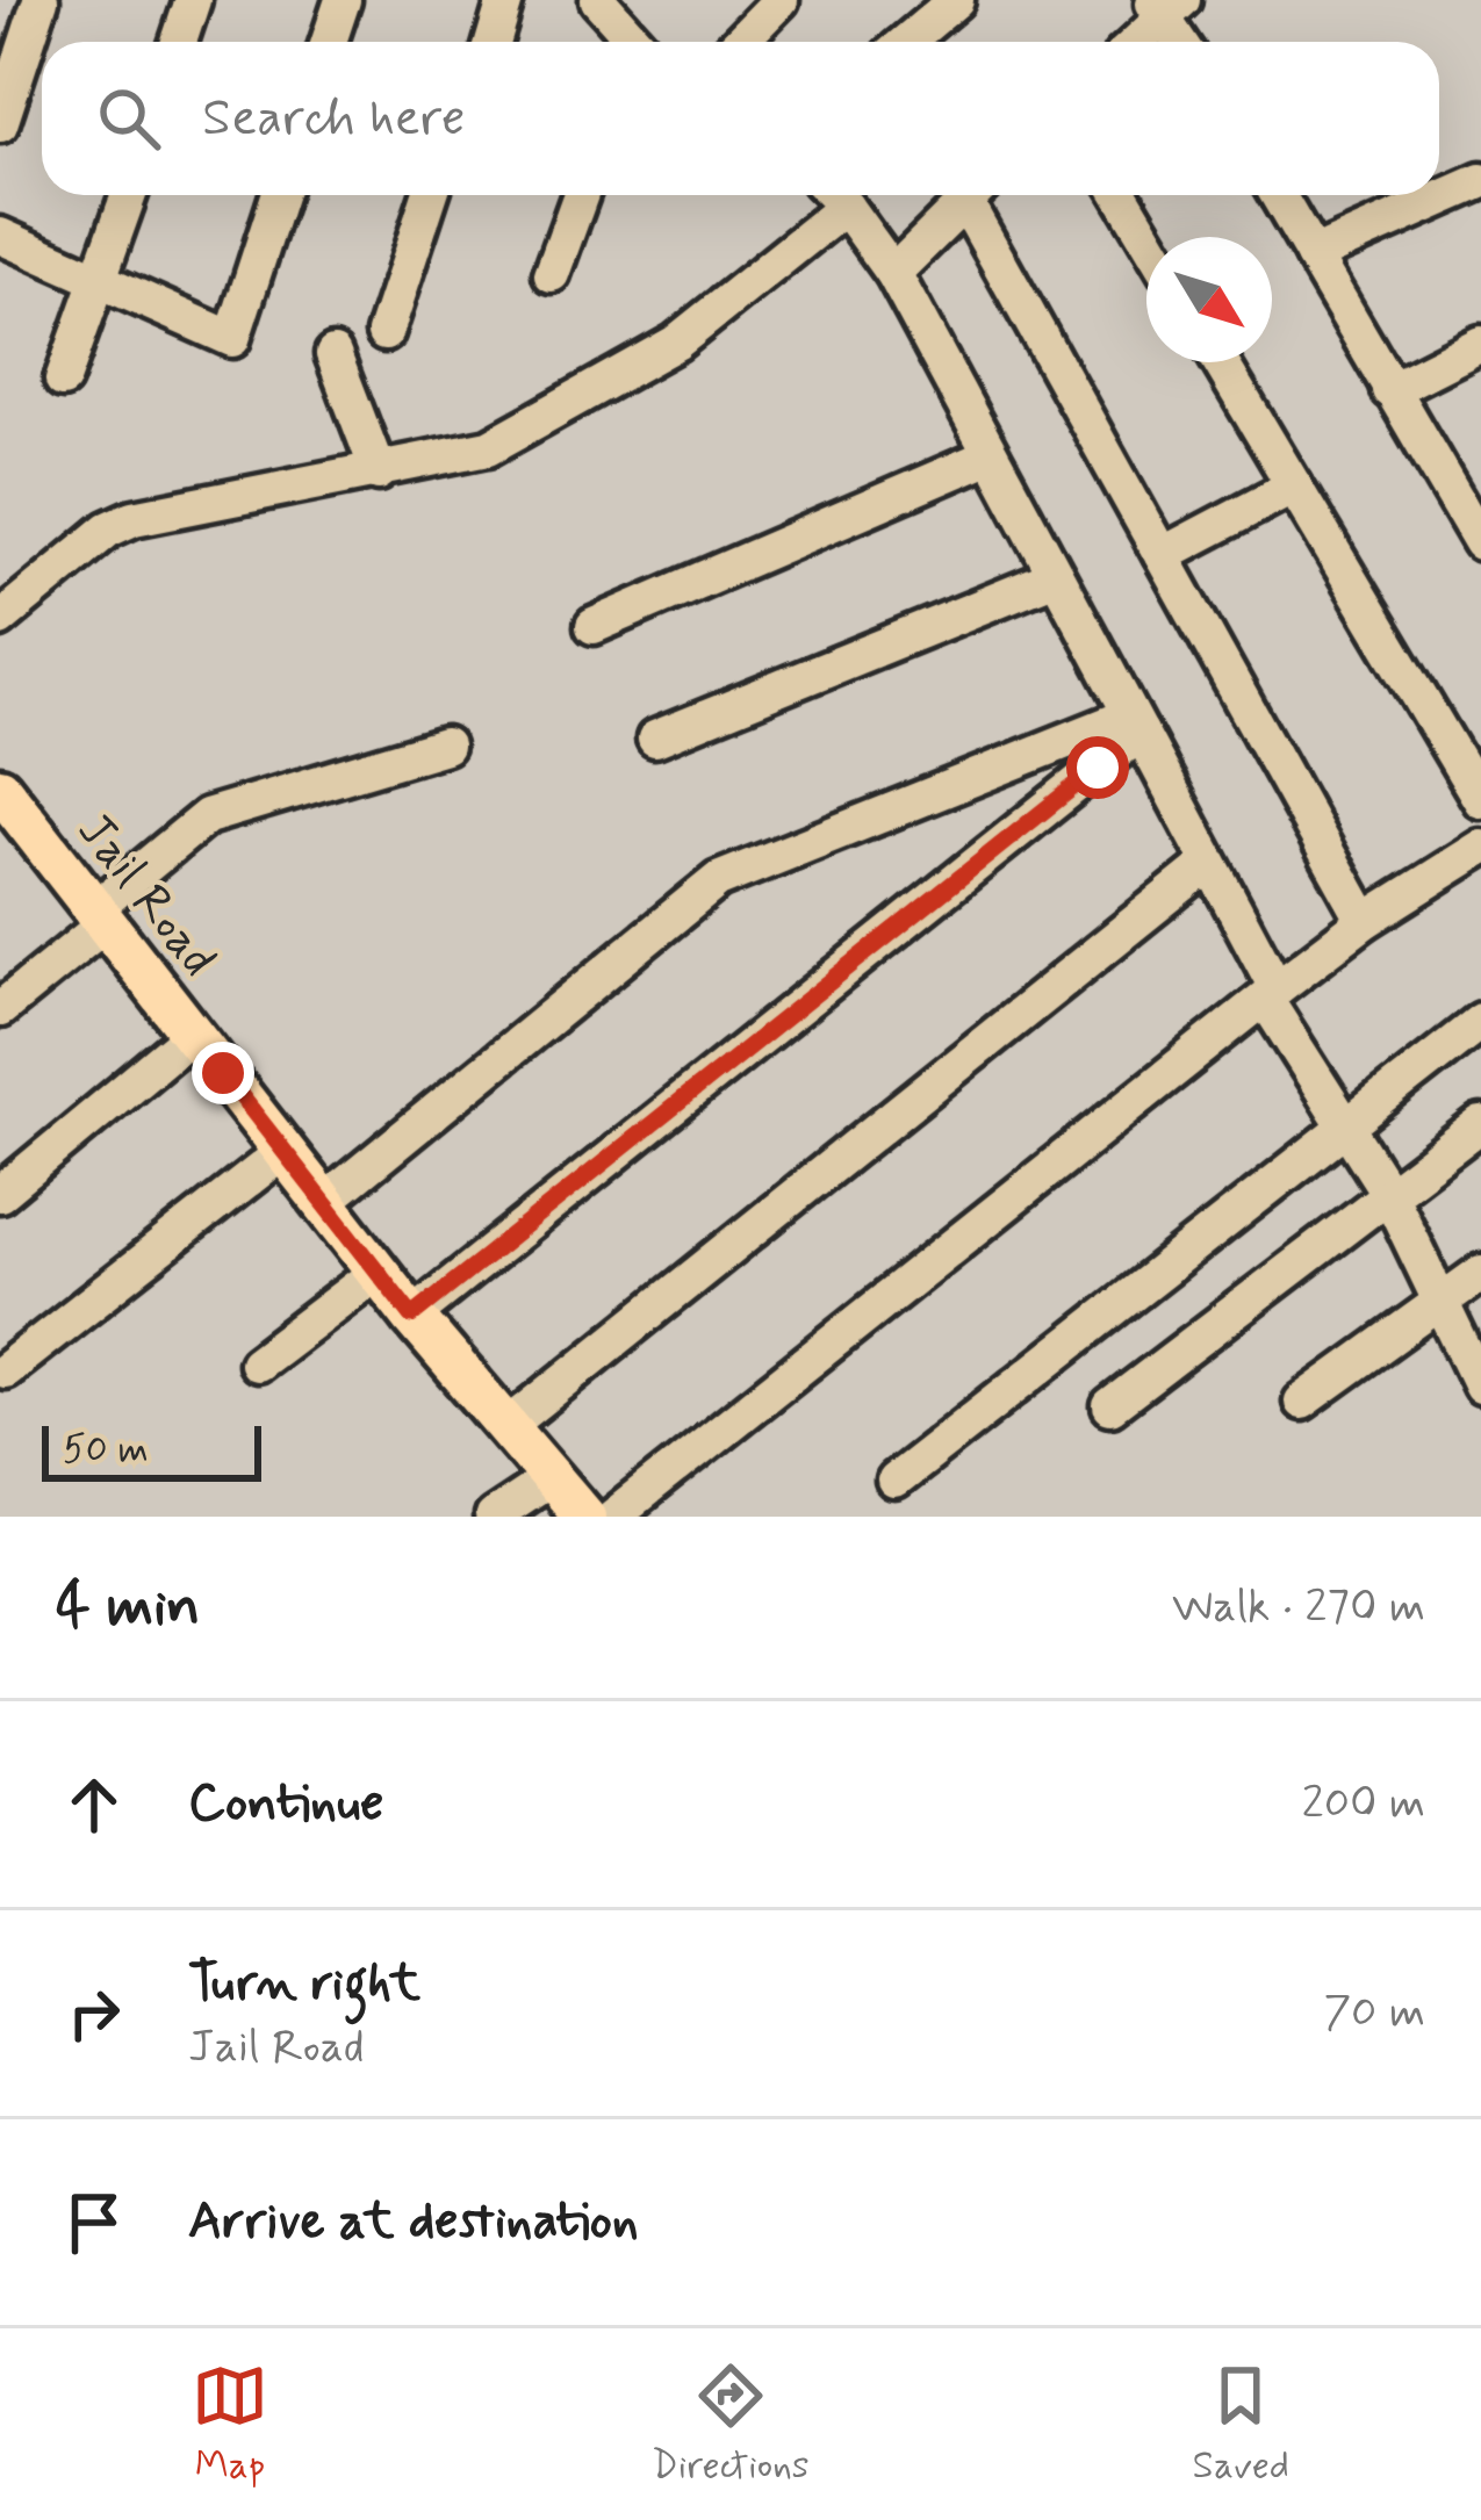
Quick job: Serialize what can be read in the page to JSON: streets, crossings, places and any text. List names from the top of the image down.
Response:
{
  "streets": {
    "main road": ["Jail Road"]
  },
  "scale_bar": "50 m",
  "north": "bottom right",
  "page": {
    "search": "Search here",
    "scale": "50 m",
    "heading": ["4 min", "Walk · 270 m"],
    "list": [
      ["Continue", "200 m"],
      ["Turn right", "Jail Road", "70 m"],
      "Arrive at destination"
    ],
    "nav": ["Map", "Directions", "Saved"]
  }
}
